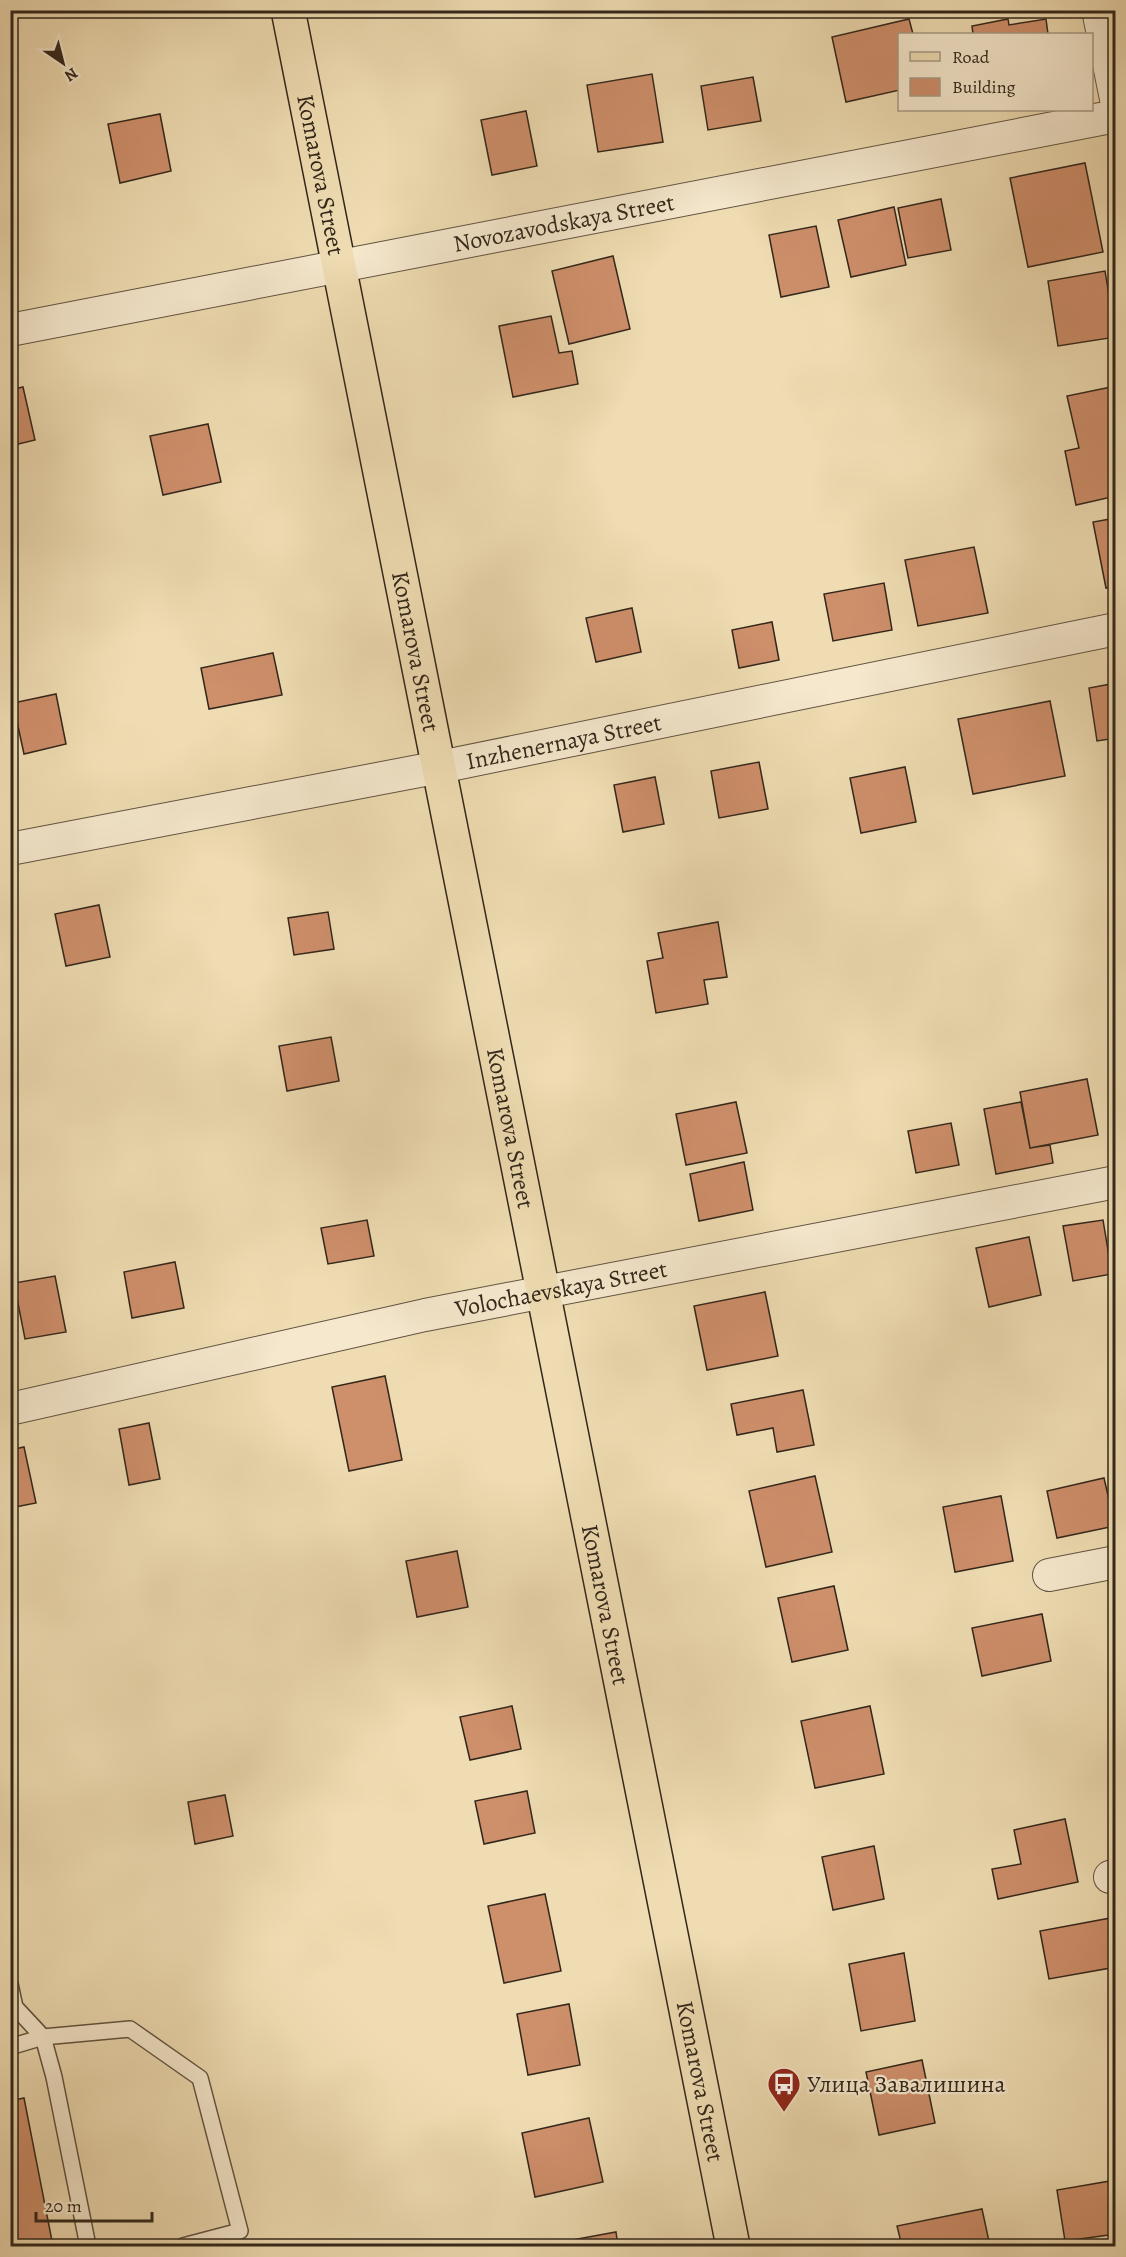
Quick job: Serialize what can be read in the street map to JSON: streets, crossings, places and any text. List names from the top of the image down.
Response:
{
  "streets": {
    "main road": ["Komarova Street"],
    "street": ["Novozavodskaya Street", "Inzhenernaya Street", "Volochaevskaya Street"]
  },
  "crossings": [
    ["Komarova Street", "Novozavodskaya Street"],
    ["Komarova Street", "Inzhenernaya Street"],
    ["Komarova Street", "Volochaevskaya Street"]
  ],
  "places": {
    "bus stop": ["Улица Завалишина"]
  },
  "legend": ["Road", "Building"],
  "scale_bar": "20 m",
  "north": "bottom right"
}
